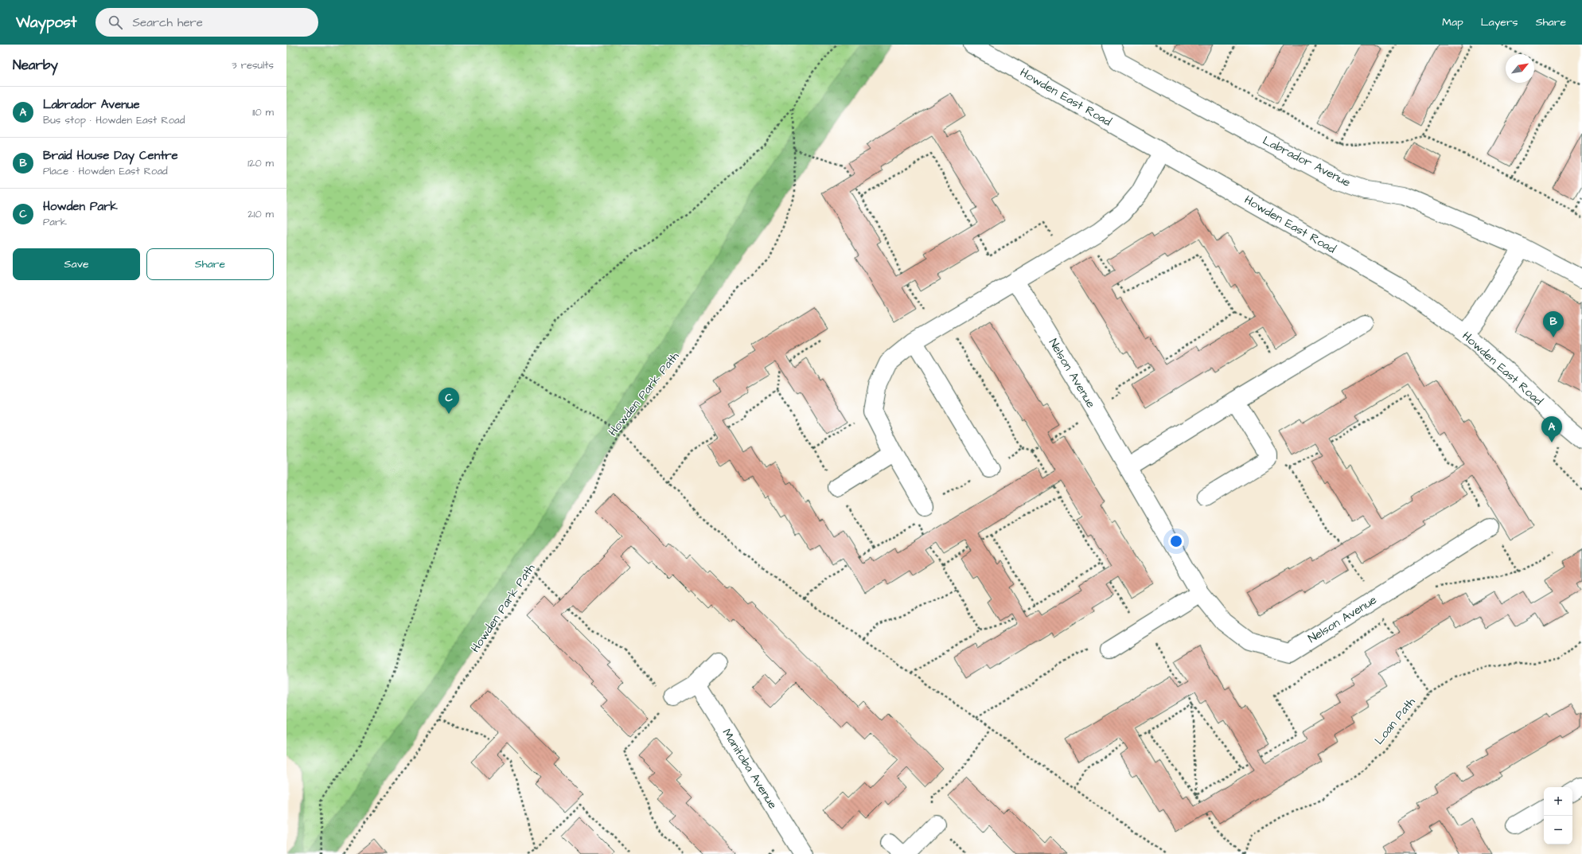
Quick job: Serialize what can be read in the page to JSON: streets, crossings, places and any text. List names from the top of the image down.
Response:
{
  "streets": {
    "street": [
      "Howden East Road",
      "Labrador Avenue",
      "Nelson Avenue",
      "Manitoba Avenue"
    ],
    "path": ["Howden Park Path", "Loan Path"]
  },
  "north": "top right",
  "page": {
    "header": "Waypost",
    "search": "Search here",
    "nav": ["Map", "Layers", "Share"],
    "heading": ["Nearby", "3 results"],
    "list": [
      {
        "mark": "A",
        "name": "Labrador Avenue",
        "note": "Bus stop · Howden East Road",
        "value": "110 m"
      },
      {
        "mark": "B",
        "name": "Braid House Day Centre",
        "note": "Place · Howden East Road",
        "value": "120 m"
      },
      {
        "mark": "C",
        "name": "Howden Park",
        "note": "Park",
        "value": "210 m"
      }
    ],
    "buttons": ["Save", "Share"],
    "pins": ["B", "C", "A"],
    "map_buttons": ["+", "−"]
  }
}
